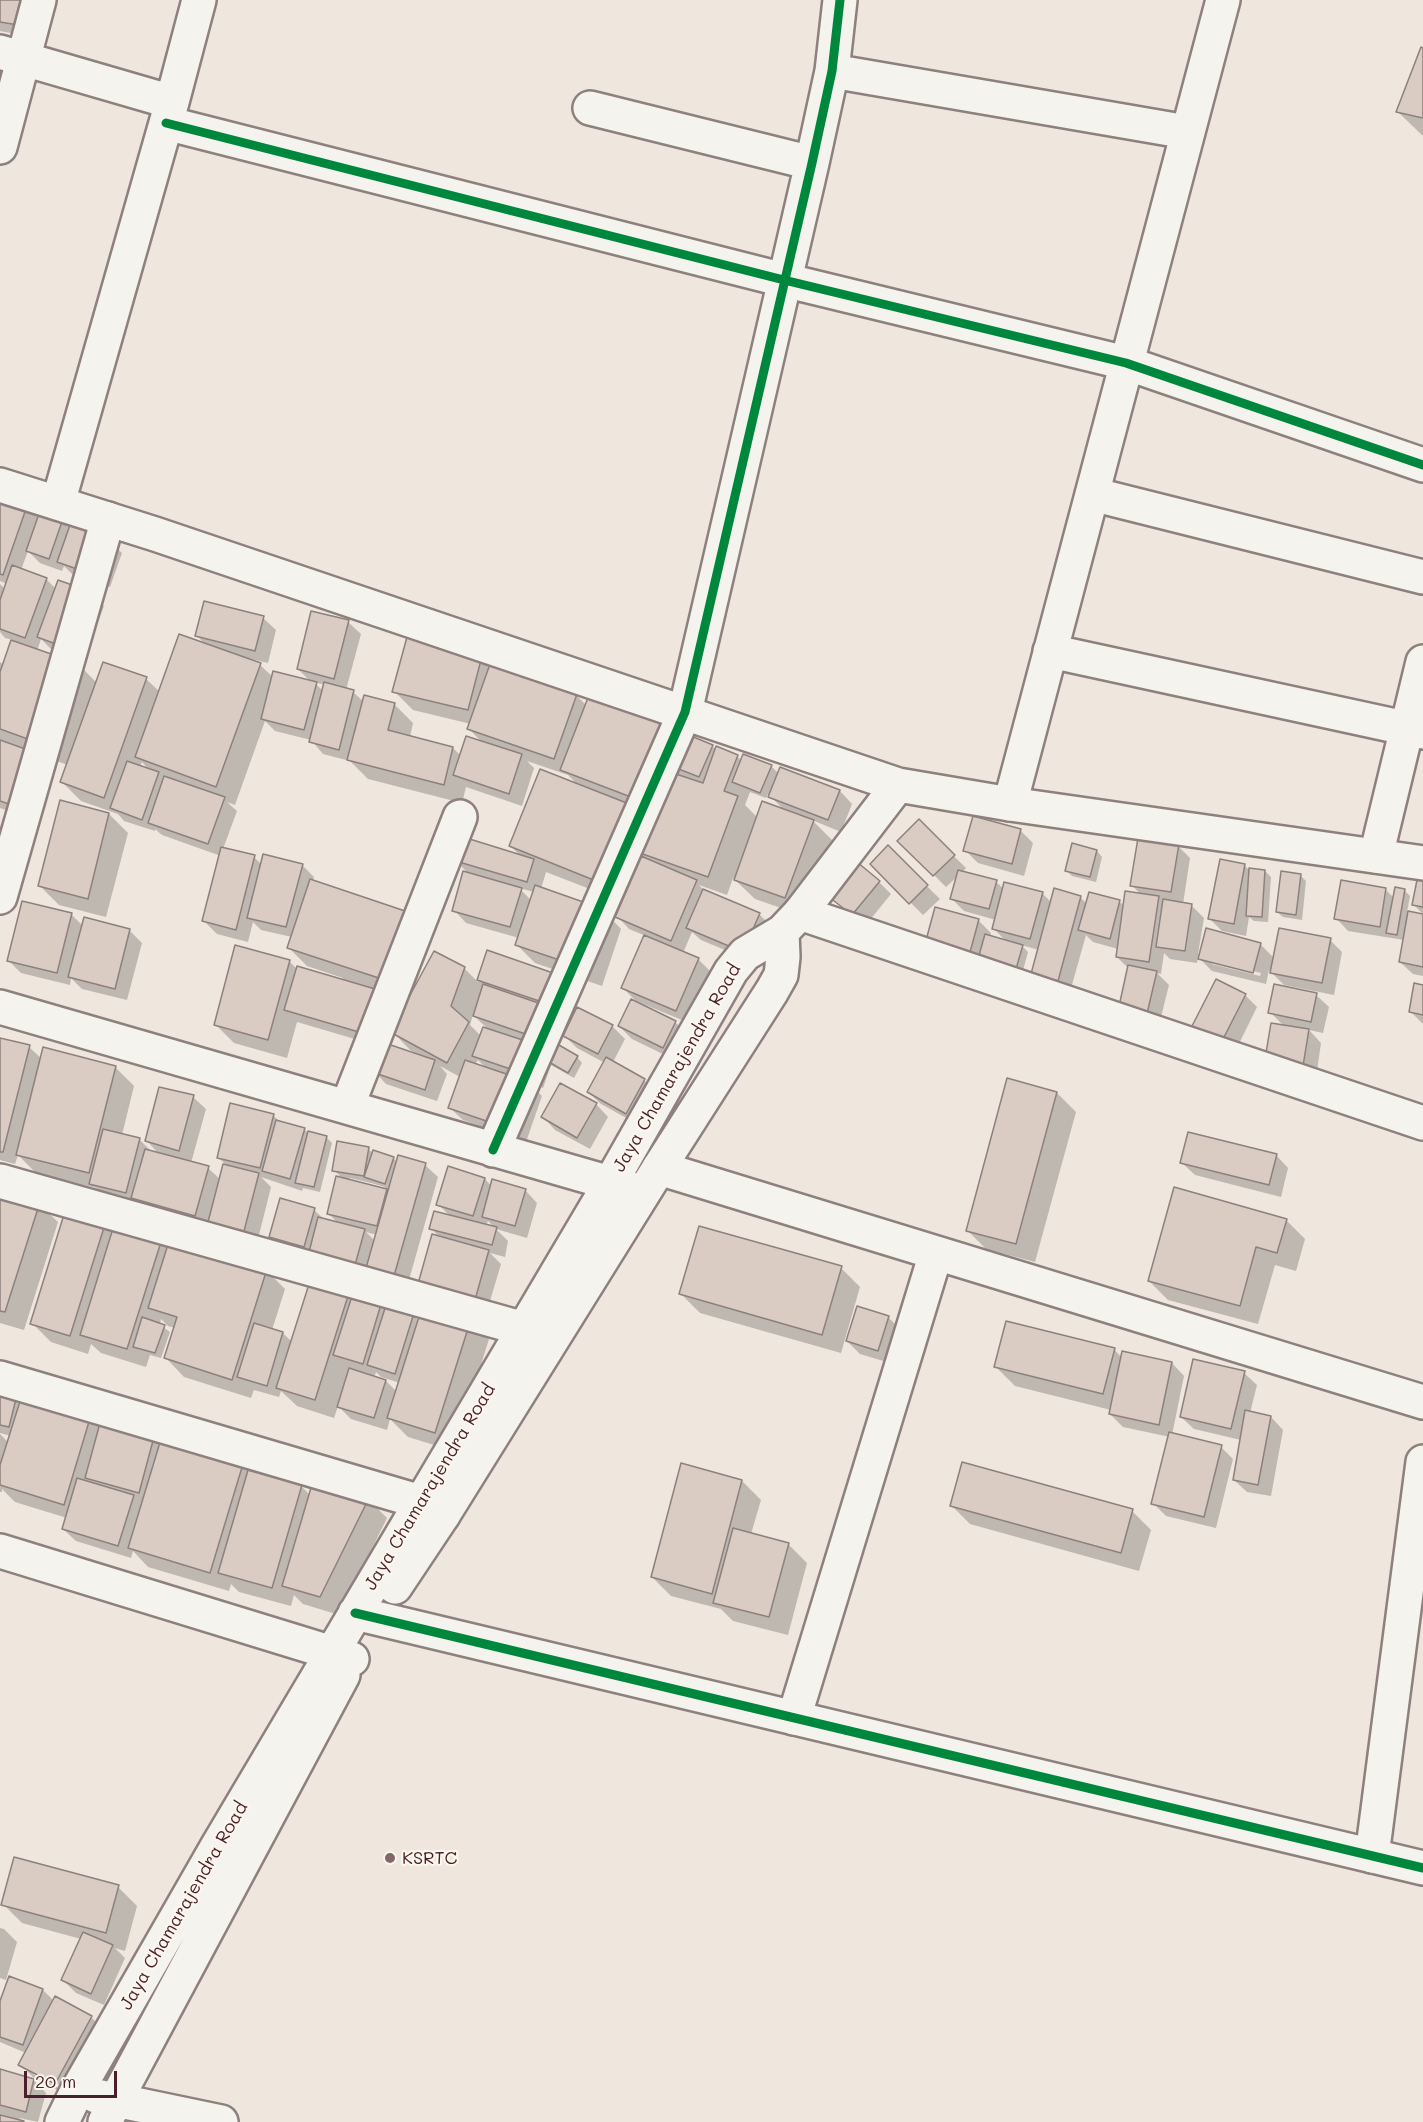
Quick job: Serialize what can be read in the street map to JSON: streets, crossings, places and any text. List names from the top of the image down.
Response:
{
  "streets": {
    "street": ["Jaya Chamarajendra Road"]
  },
  "places": ["KSRTC"],
  "scale_bar": "20 m"
}
